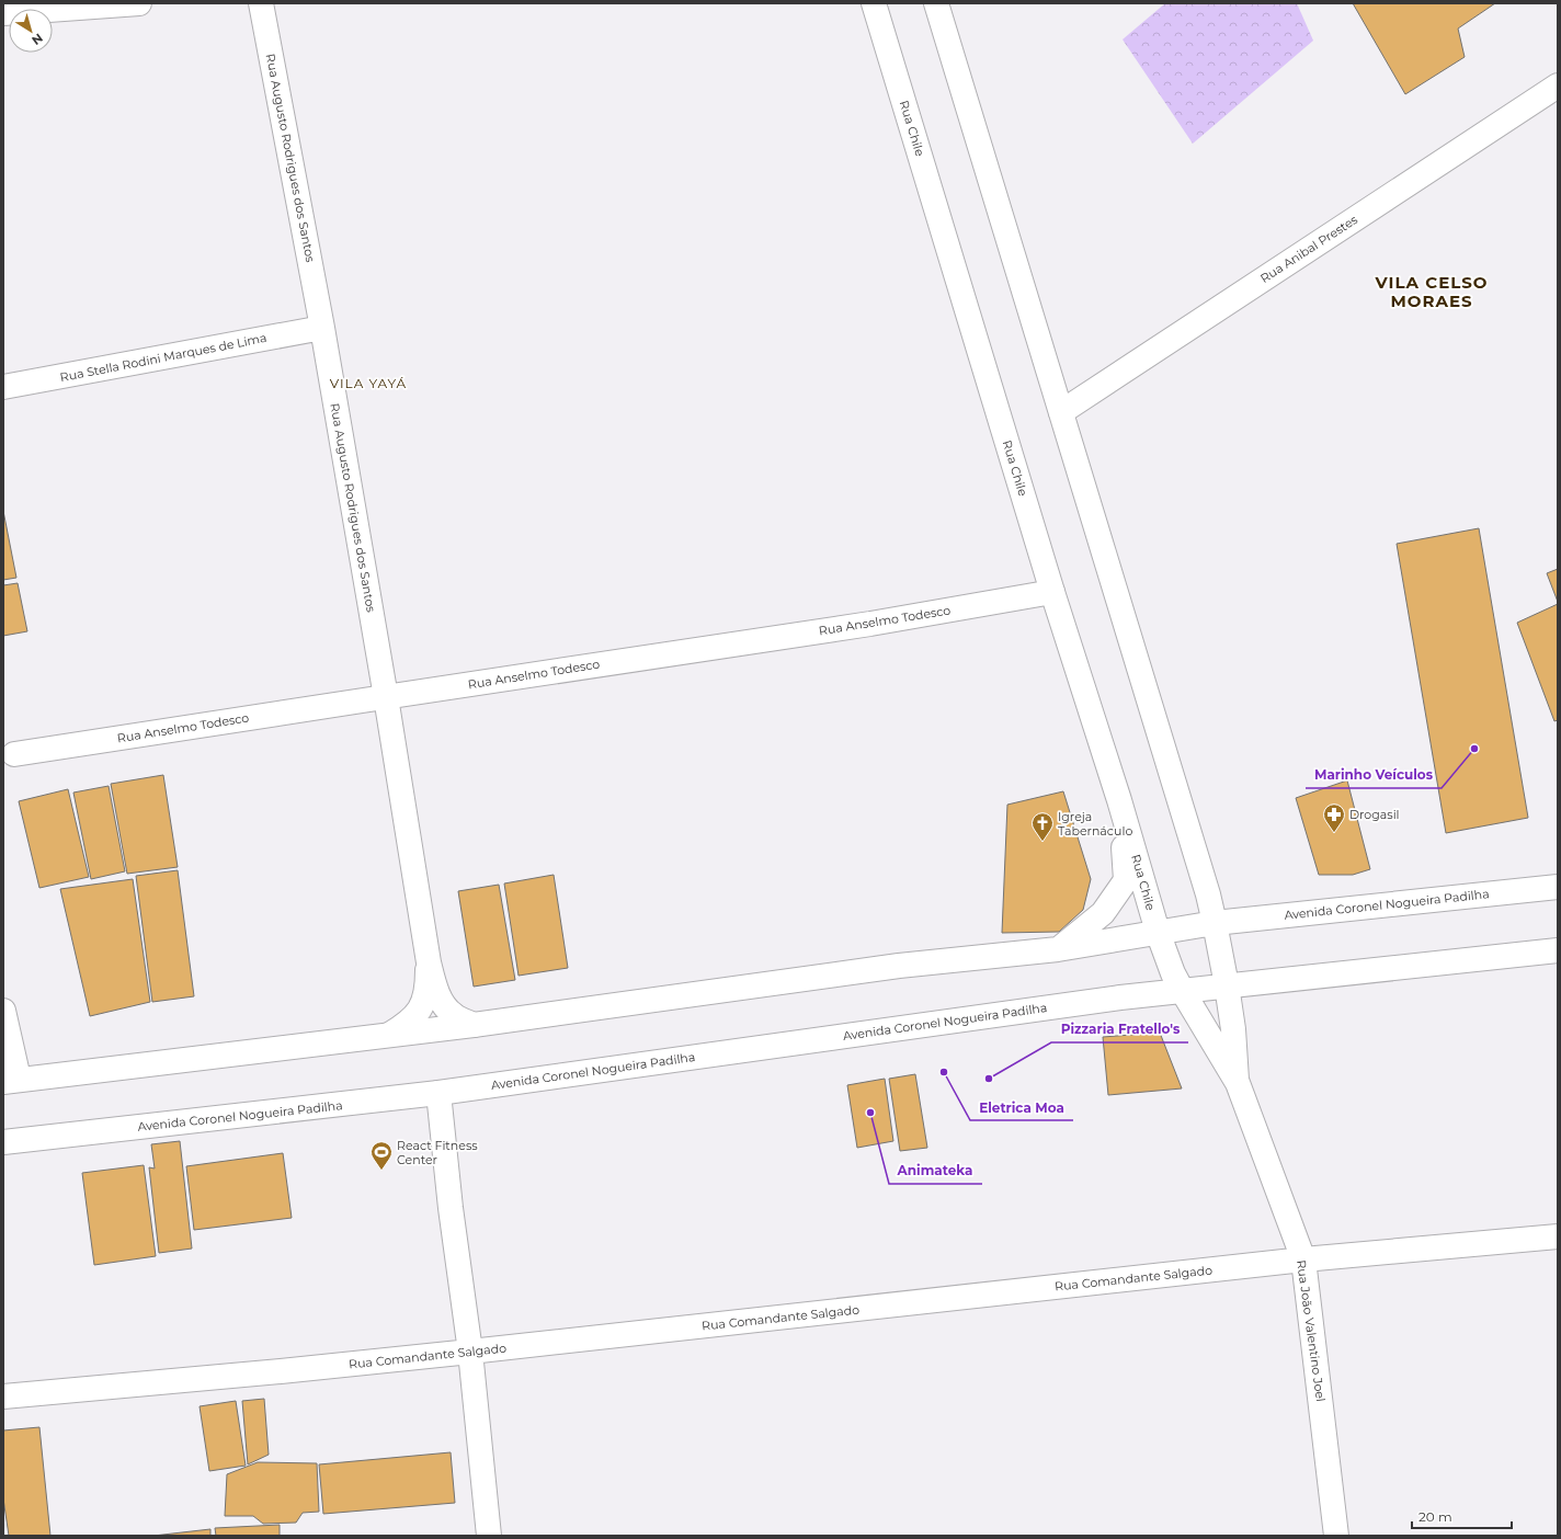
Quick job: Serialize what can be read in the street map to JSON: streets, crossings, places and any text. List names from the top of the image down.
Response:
{
  "streets": {
    "street": [
      "Rua Chile",
      "Rua Augusto Rodrigues dos Santos",
      "Rua Anibal Prestes",
      "Rua Stella Rodini Marques de Lima",
      "Rua Anselmo Todesco",
      "Avenida Coronel Nogueira Padilha",
      "Rua Comandante Salgado",
      "Rua João Valentino Joel"
    ]
  },
  "crossings": [
    ["Rua Chile", "Rua Anselmo Todesco"],
    ["Rua Chile", "Avenida Coronel Nogueira Padilha"],
    ["Rua Augusto Rodrigues dos Santos", "Rua Stella Rodini Marques de Lima"],
    ["Rua Augusto Rodrigues dos Santos", "Rua Anselmo Todesco"],
    ["Rua Augusto Rodrigues dos Santos", "Avenida Coronel Nogueira Padilha"],
    ["Avenida Coronel Nogueira Padilha", "Rua João Valentino Joel"],
    ["Rua Comandante Salgado", "Rua João Valentino Joel"]
  ],
  "districts": ["VILA CELSO MORAES", "VILA YAYÁ"],
  "places": {
    "other": [
      "Marinho Veículos",
      "Eletrica Moa",
      "Pizzaria Fratello's",
      "Animateka"
    ],
    "pharmacy": ["Drogasil"],
    "church": ["Igreja Tabernáculo"],
    "sports": ["React Fitness Center"]
  },
  "scale_bar": "20 m",
  "north": "bottom right"
}
